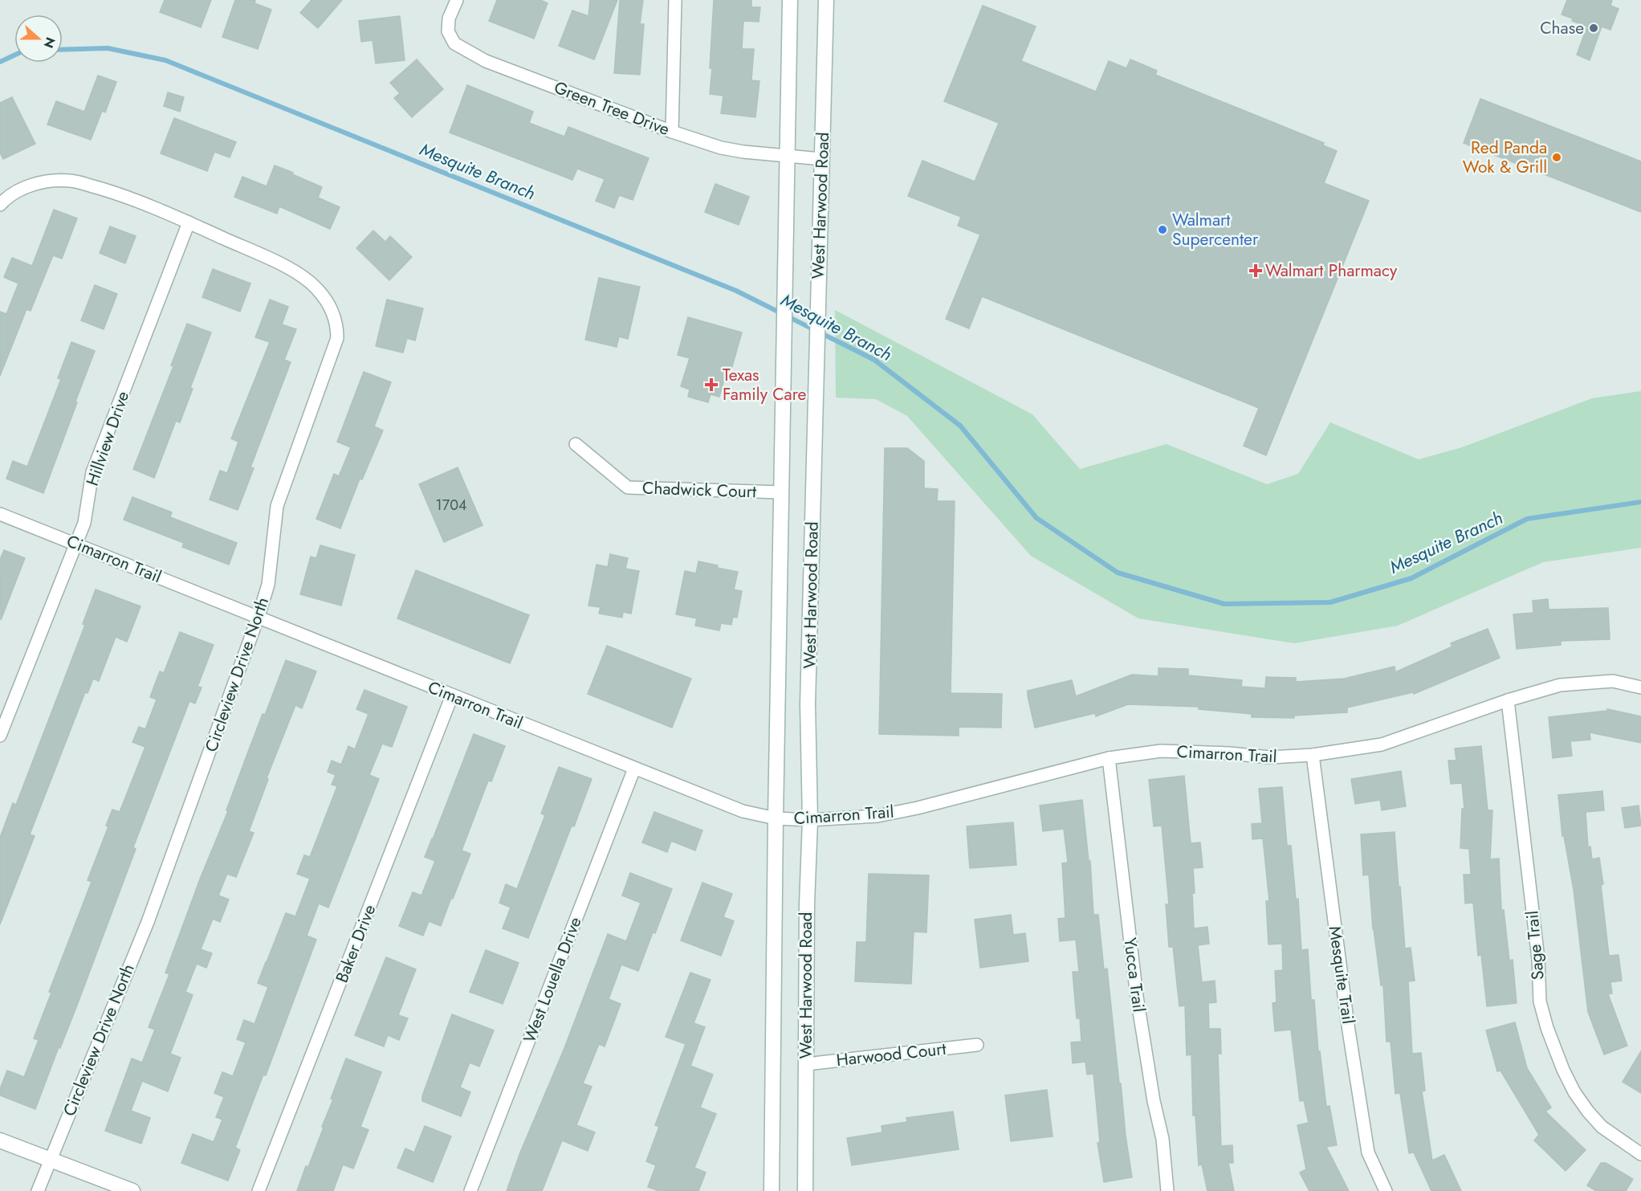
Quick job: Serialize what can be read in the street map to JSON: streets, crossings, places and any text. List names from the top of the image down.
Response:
{
  "streets": {
    "main road": ["West Harwood Road"],
    "street": [
      "Green Tree Drive",
      "Hillview Drive",
      "Chadwick Court",
      "Cimarron Trail",
      "Circleview Drive North",
      "Baker Drive",
      "Sage Trail",
      "Yucca Trail",
      "Mesquite Trail",
      "West Louella Drive",
      "Harwood Court"
    ]
  },
  "crossings": [
    ["Green Tree Drive", "West Harwood Road"],
    ["West Harwood Road", "Chadwick Court"],
    ["West Harwood Road", "Cimarron Trail"],
    ["West Harwood Road", "Harwood Court"],
    ["Hillview Drive", "Cimarron Trail"],
    ["Hillview Drive", "Circleview Drive North"],
    ["Cimarron Trail", "Circleview Drive North"],
    ["Cimarron Trail", "Baker Drive"],
    ["Cimarron Trail", "Sage Trail"],
    ["Cimarron Trail", "Yucca Trail"],
    ["Cimarron Trail", "Mesquite Trail"],
    ["Cimarron Trail", "West Louella Drive"]
  ],
  "water": ["Mesquite Branch"],
  "places": {
    "other": ["Chase", "Red Panda Wok & Grill", "Walmart Supercenter"],
    "health": ["Walmart Pharmacy", "Texas Family Care"]
  },
  "house_numbers": ["1704"],
  "north": "right"
}
